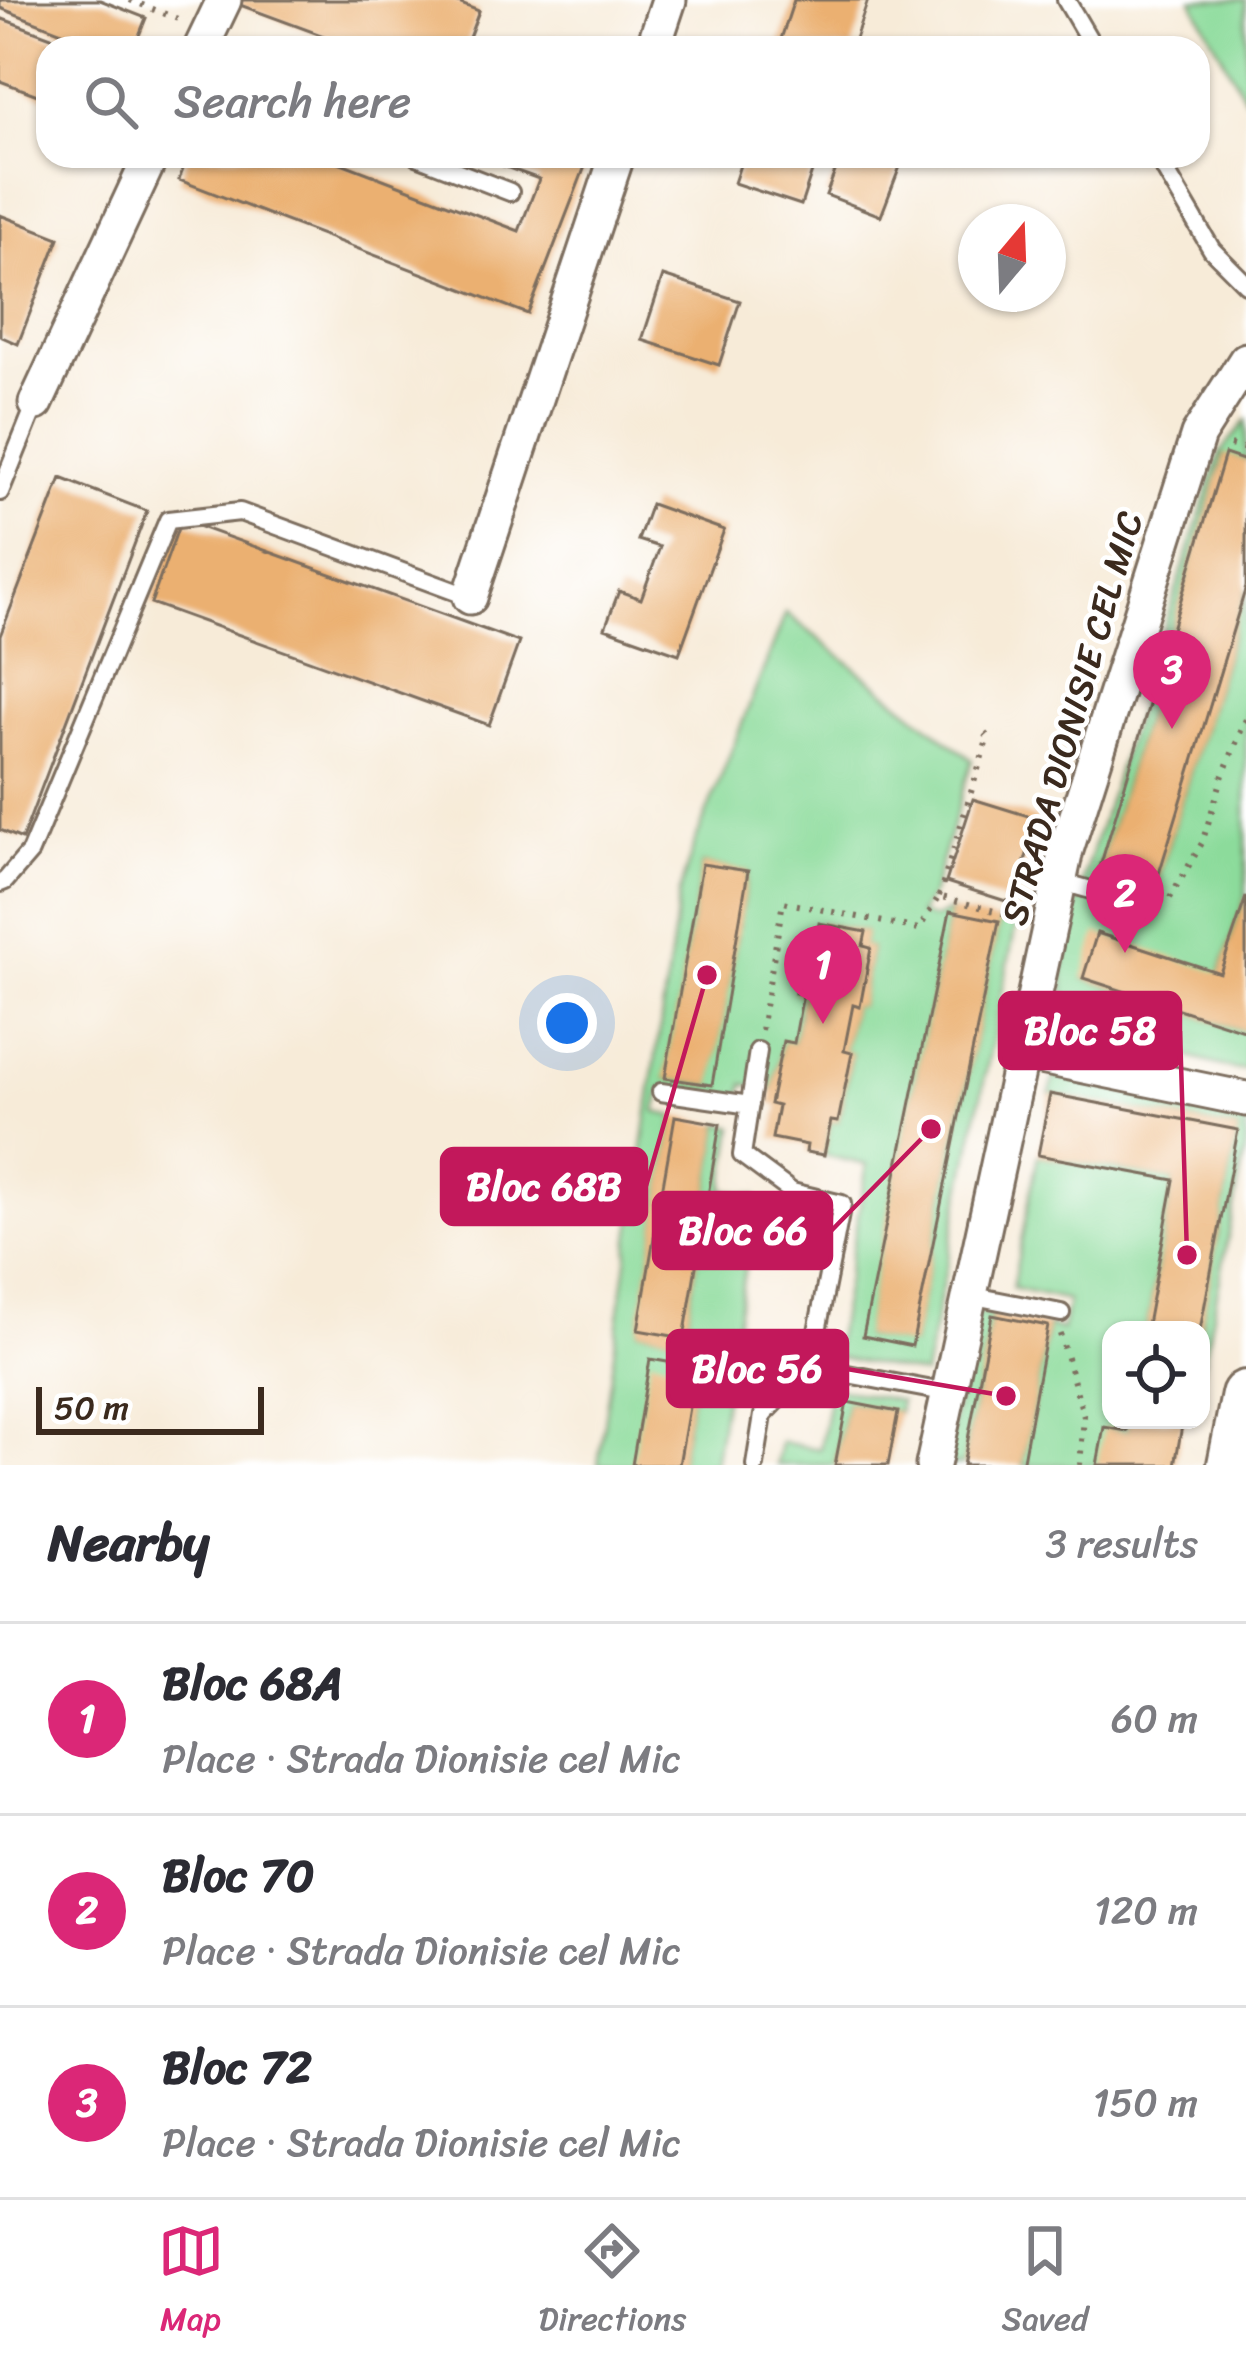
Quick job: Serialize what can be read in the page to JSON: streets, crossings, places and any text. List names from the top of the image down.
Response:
{
  "streets": {
    "street": ["STRADA DIONISIE CEL MIC"]
  },
  "places": [
    "Bloc 68B",
    "Bloc 66",
    "Bloc 58",
    "Bloc 56"
  ],
  "scale_bar": "50 m",
  "north": "top",
  "page": {
    "search": "Search here",
    "pins": ["3", "2", "1"],
    "scale": "50 m",
    "heading": ["Nearby", "3 results"],
    "list": [
      {
        "mark": "1",
        "name": "Bloc 68A",
        "note": "Place · Strada Dionisie cel Mic",
        "value": "60 m"
      },
      {
        "mark": "2",
        "name": "Bloc 70",
        "note": "Place · Strada Dionisie cel Mic",
        "value": "120 m"
      },
      {
        "mark": "3",
        "name": "Bloc 72",
        "note": "Place · Strada Dionisie cel Mic",
        "value": "150 m"
      }
    ],
    "nav": ["Map", "Directions", "Saved"]
  }
}
